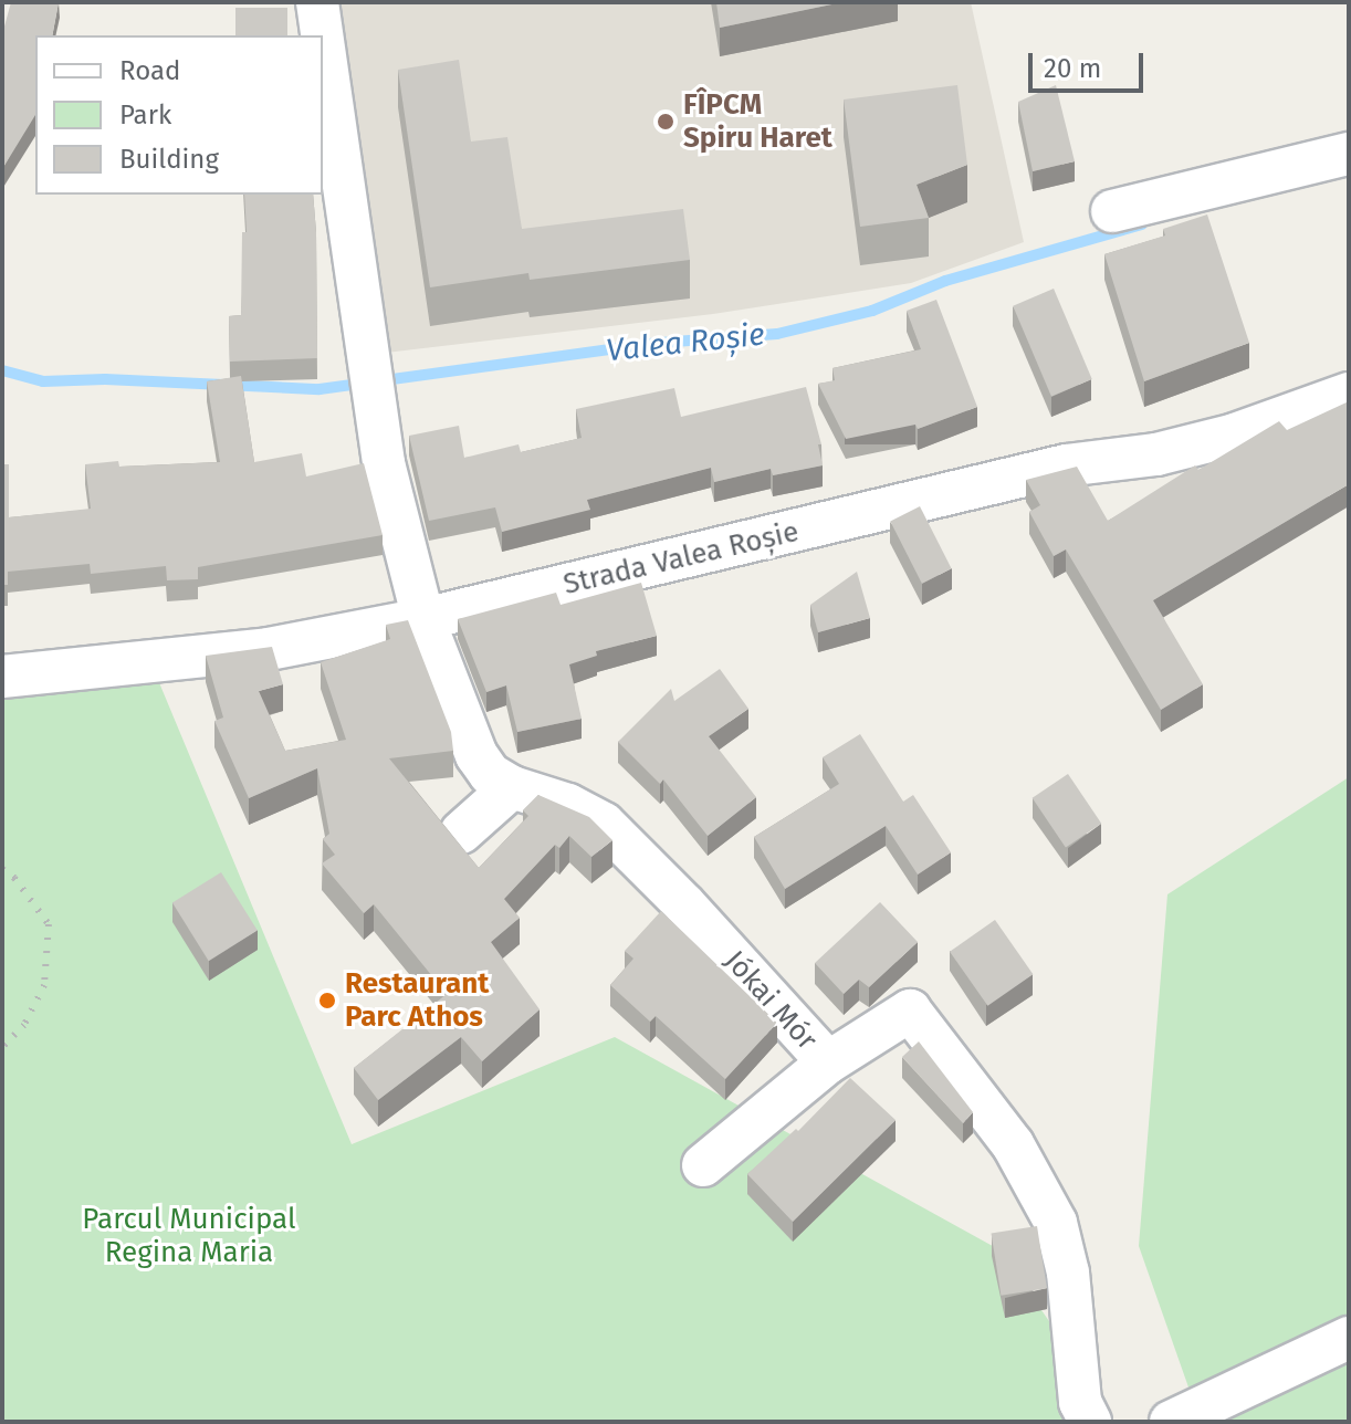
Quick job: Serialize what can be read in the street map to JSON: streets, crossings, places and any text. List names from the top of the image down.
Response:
{
  "streets": {
    "street": ["Strada Valea Roșie", "Jókai Mór"]
  },
  "crossings": [
    ["Strada Valea Roșie", "Jókai Mór"]
  ],
  "water": ["Valea Roșie"],
  "parks": ["Parcul Municipal Regina Maria"],
  "places": ["FÎPCM Spiru Haret", "Restaurant Parc Athos"],
  "legend": ["Road", "Park", "Building"],
  "scale_bar": "20 m"
}
